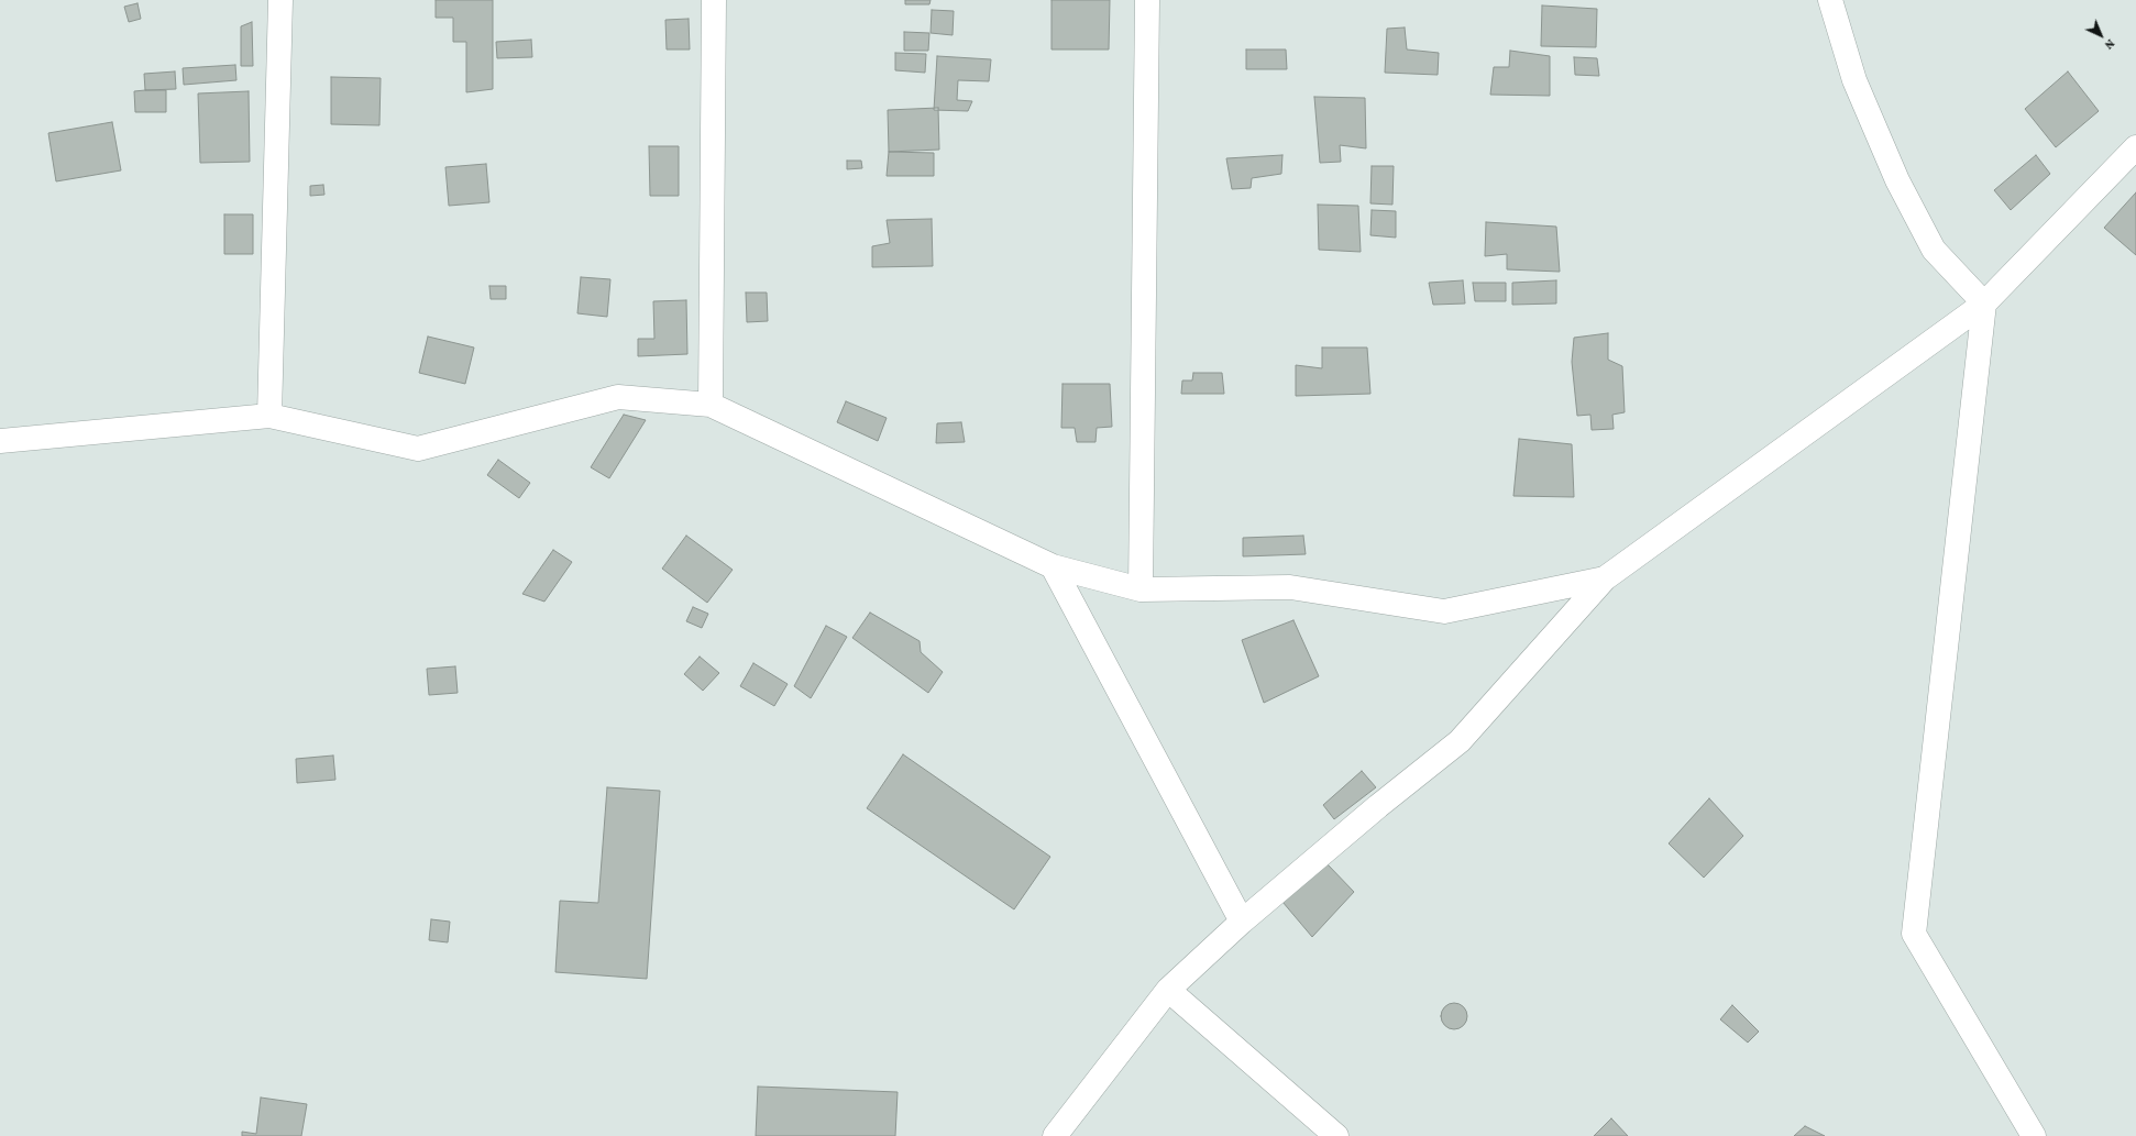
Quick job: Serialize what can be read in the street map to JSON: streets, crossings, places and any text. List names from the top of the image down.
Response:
{
  "north": "bottom right"
}
